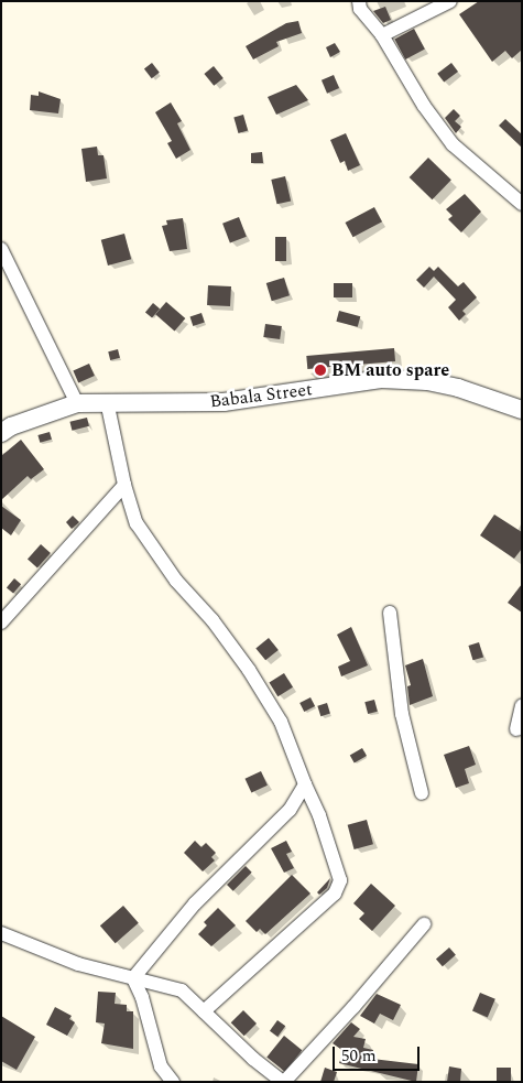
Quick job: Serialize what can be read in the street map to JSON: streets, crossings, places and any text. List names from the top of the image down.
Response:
{
  "streets": {
    "street": ["Babala Street"]
  },
  "places": ["BM auto spare"],
  "scale_bar": "50 m"
}
